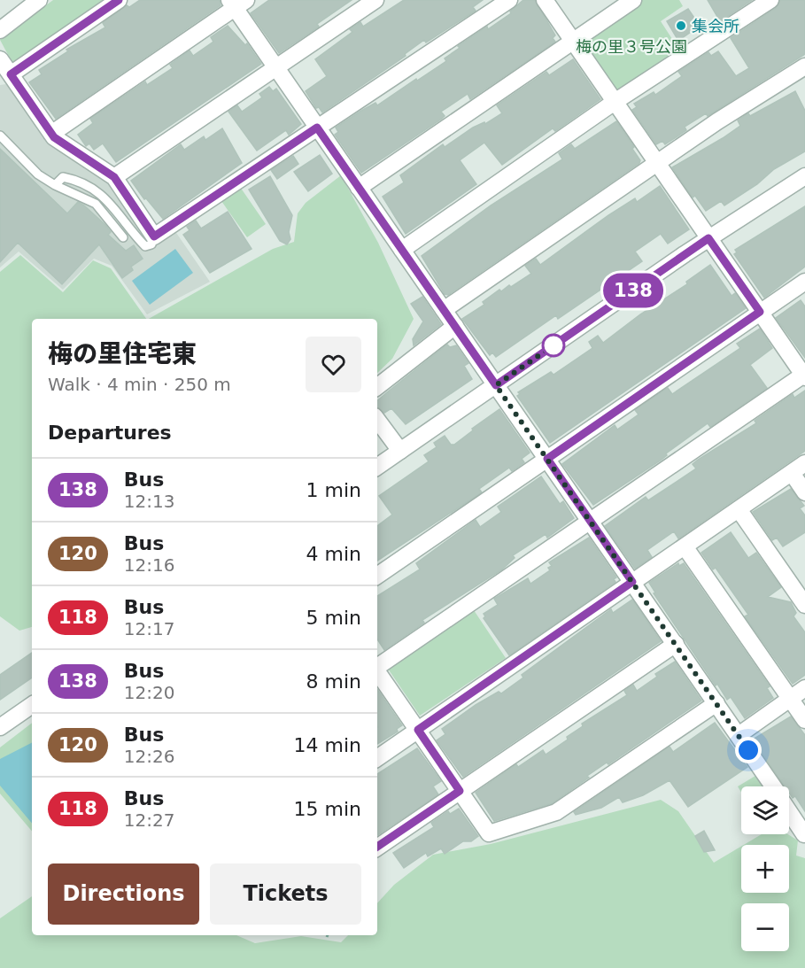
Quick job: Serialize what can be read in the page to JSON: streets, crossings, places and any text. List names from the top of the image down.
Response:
{
  "parks": ["梅の里３号公園"],
  "places": ["集会所"],
  "lines": ["bus line 138"],
  "page": {
    "on_map": "138",
    "heading": [
      ["梅の里住宅東", "Walk · 4 min · 250 m"],
      "Departures"
    ],
    "list": [
      {
        "mark": "138",
        "name": "Bus",
        "note": "12:13",
        "value": "1 min"
      },
      {
        "mark": "120",
        "name": "Bus",
        "note": "12:16",
        "value": "4 min"
      },
      {
        "mark": "118",
        "name": "Bus",
        "note": "12:17",
        "value": "5 min"
      },
      {
        "mark": "138",
        "name": "Bus",
        "note": "12:20",
        "value": "8 min"
      },
      {
        "mark": "120",
        "name": "Bus",
        "note": "12:26",
        "value": "14 min"
      },
      {
        "mark": "118",
        "name": "Bus",
        "note": "12:27",
        "value": "15 min"
      }
    ],
    "map_buttons": ["+", "−"],
    "buttons": ["Directions", "Tickets"]
  }
}
